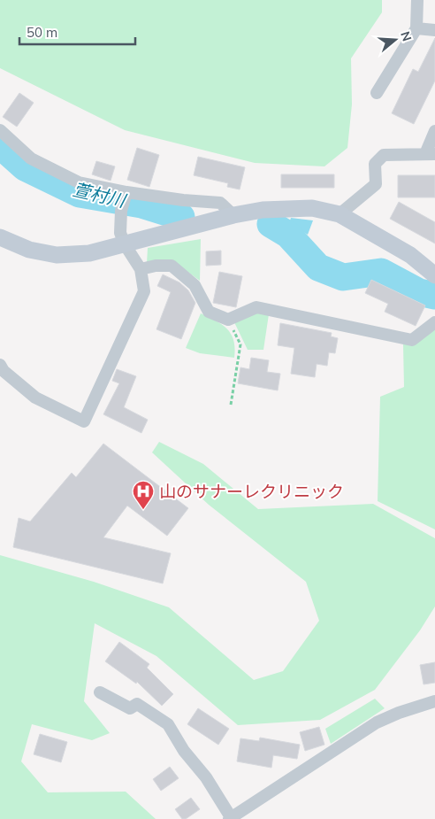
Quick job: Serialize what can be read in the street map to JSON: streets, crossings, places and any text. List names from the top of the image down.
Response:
{
  "water": ["萱村川"],
  "places": {
    "hospital": ["山のサナーレクリニック"]
  },
  "scale_bar": "50 m",
  "north": "right"
}
